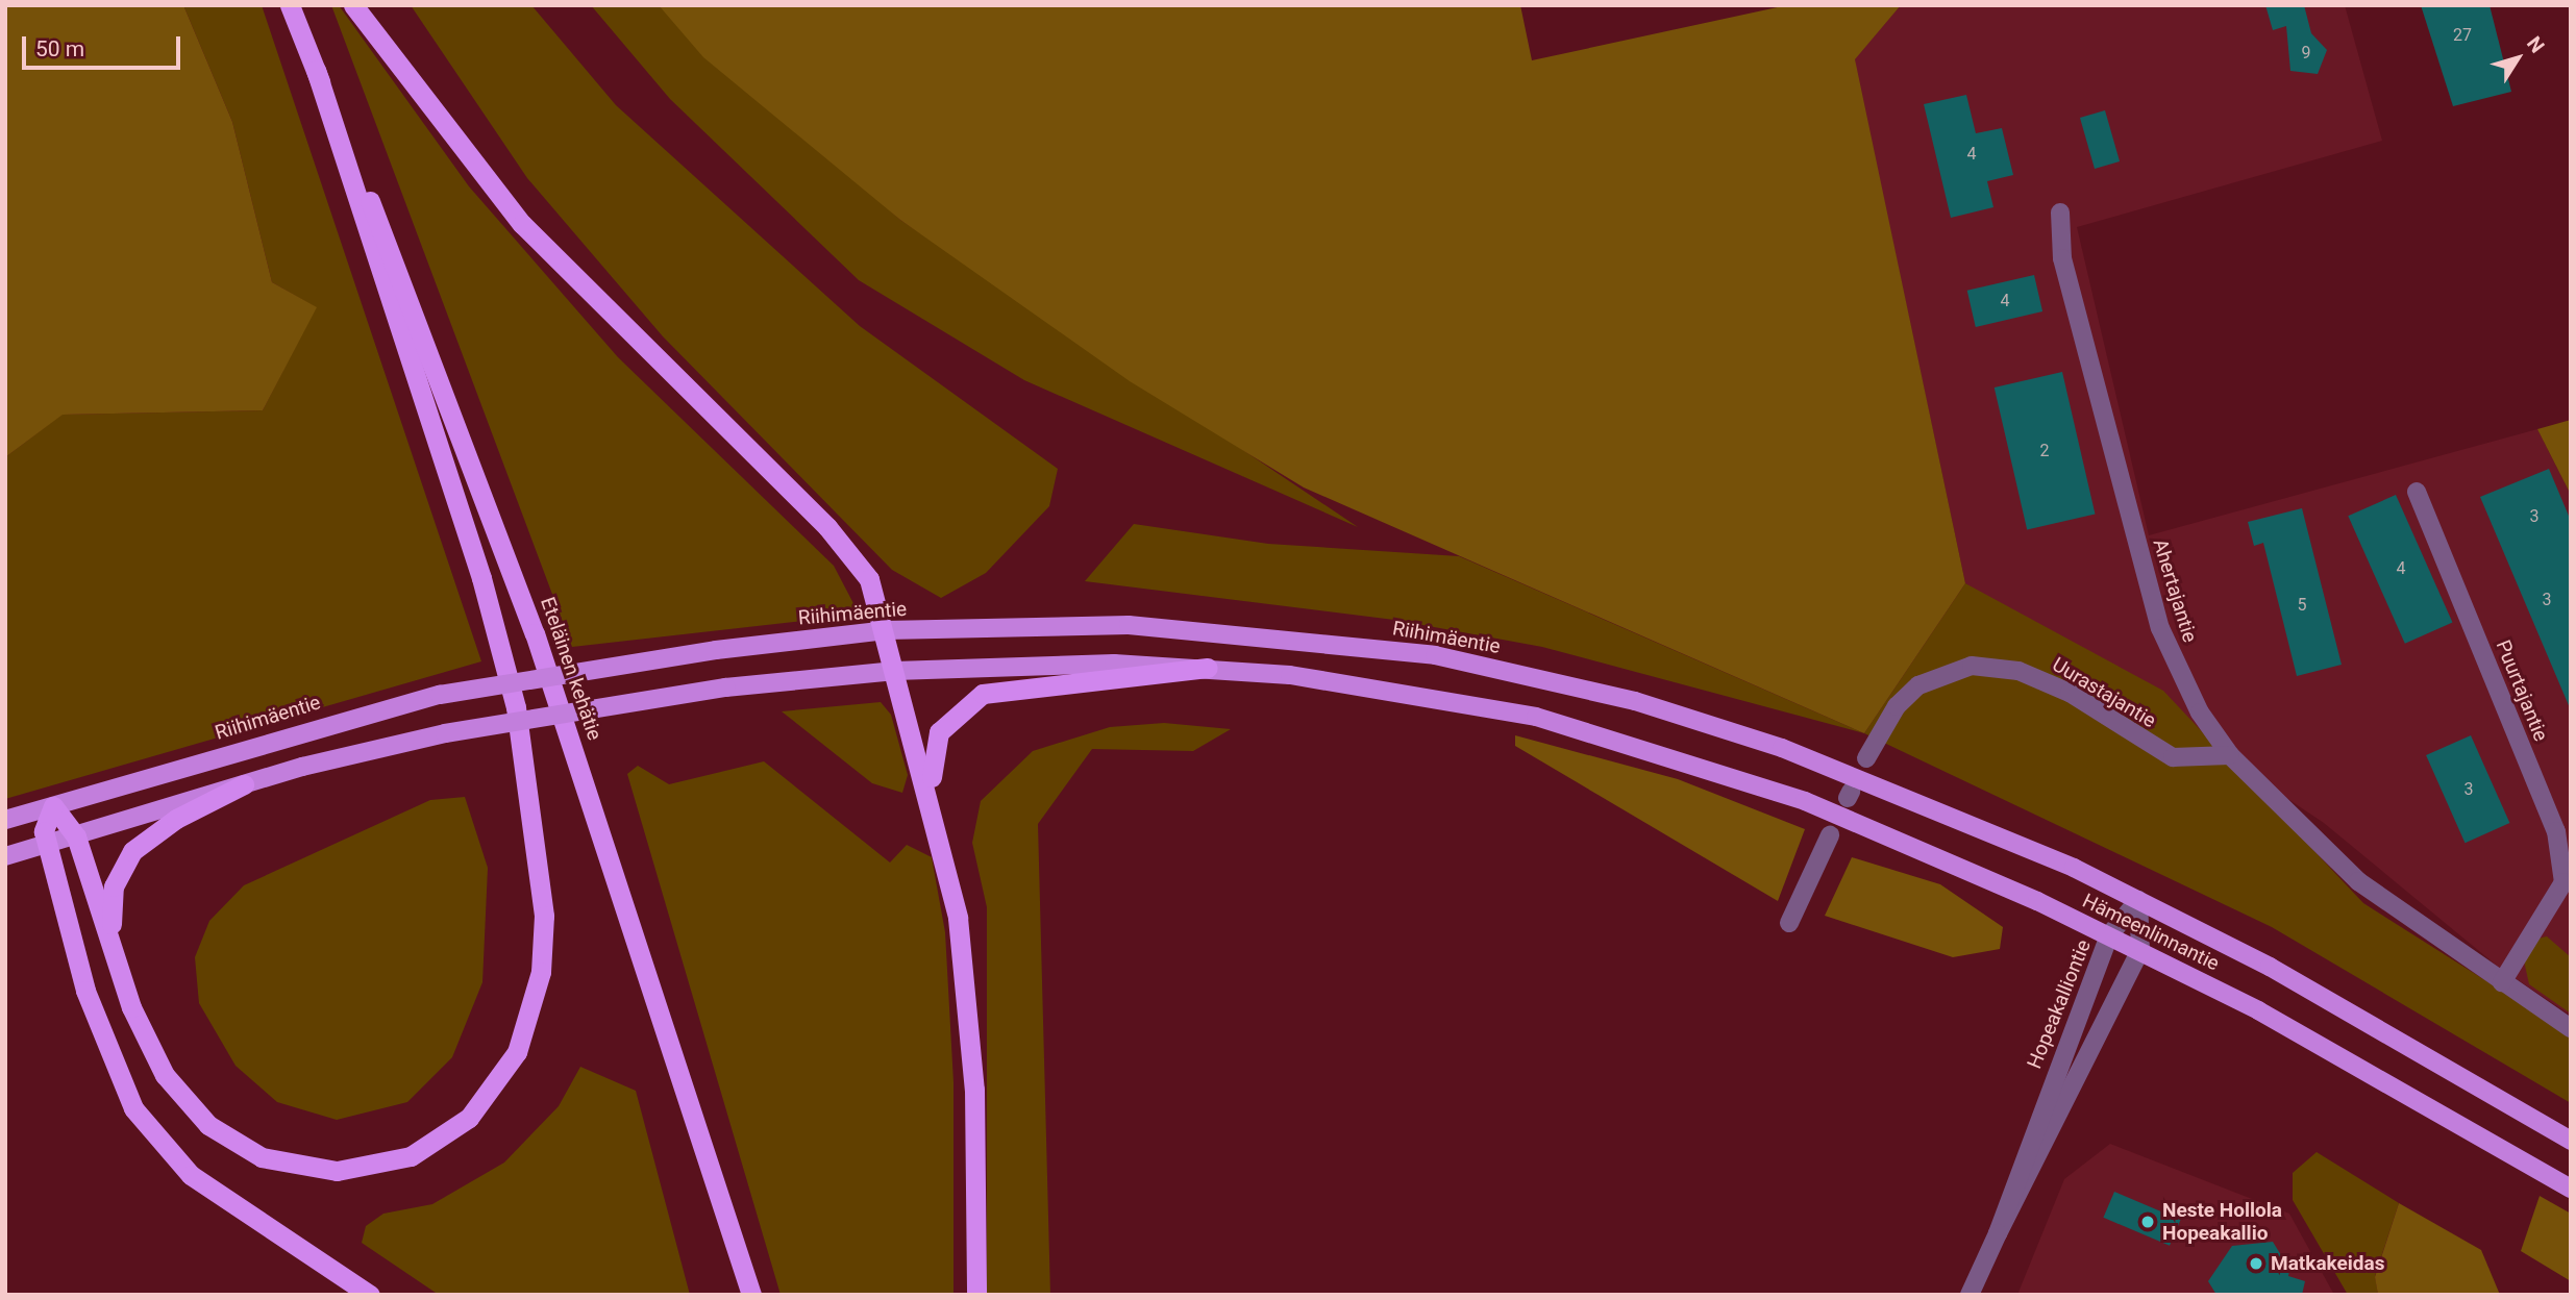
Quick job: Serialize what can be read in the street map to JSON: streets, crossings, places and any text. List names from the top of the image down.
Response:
{
  "streets": {
    "highway": ["Eteläinen kehätie"],
    "main road": ["Riihimäentie", "Hämeenlinnantie"],
    "street": [
      "Ahertajantie",
      "Puurtajantie",
      "Uurastajantie",
      "Hopeakalliontie"
    ]
  },
  "crossings": [
    ["Ahertajantie", "Puurtajantie"],
    ["Ahertajantie", "Uurastajantie"],
    ["Riihimäentie", "Hämeenlinnantie"],
    ["Hämeenlinnantie", "Hopeakalliontie"]
  ],
  "places": ["Neste Hollola Hopeakallio", "Matkakeidas"],
  "house_numbers": [
    "27",
    "9",
    "4",
    "4",
    "2",
    "3",
    "4",
    "3",
    "5",
    "3"
  ],
  "scale_bar": "50 m",
  "north": "top right"
}
